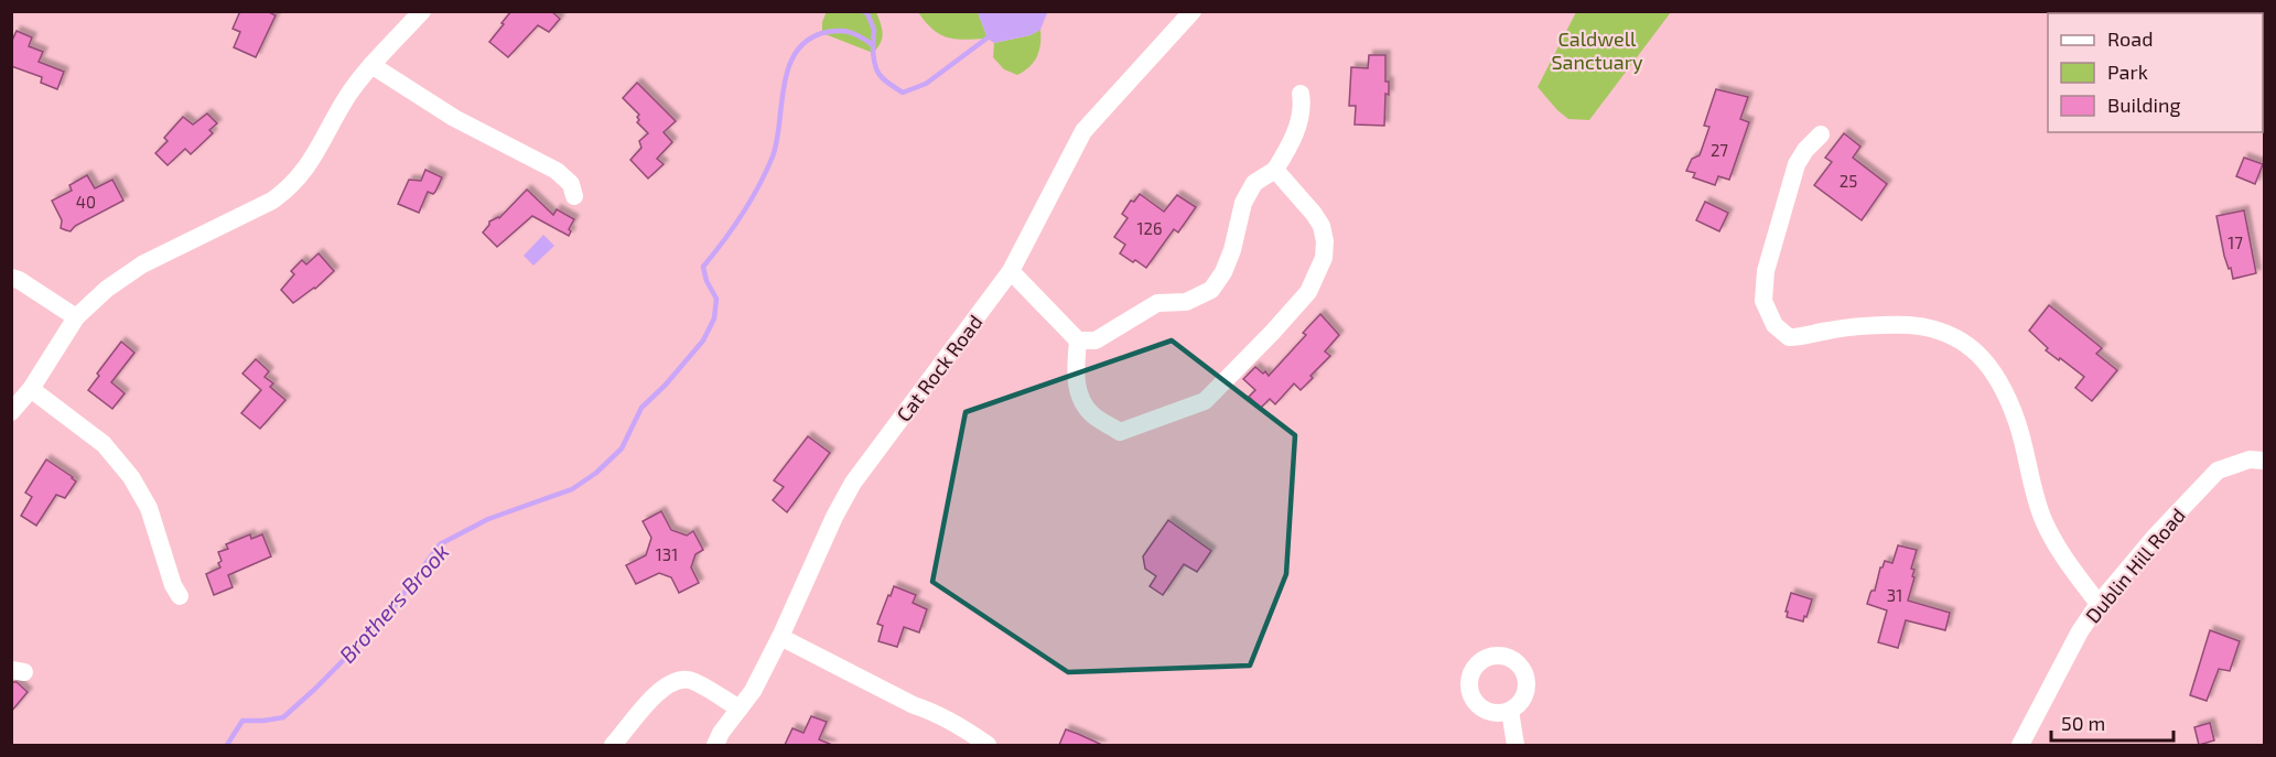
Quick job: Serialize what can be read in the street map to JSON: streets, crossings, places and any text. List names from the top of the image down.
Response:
{
  "streets": {
    "street": ["Cat Rock Road", "Dublin Hill Road"]
  },
  "water": ["Brothers Brook"],
  "parks": ["Caldwell Sanctuary"],
  "house_numbers": [
    "27",
    "25",
    "40",
    "126",
    "17",
    "131",
    "31"
  ],
  "legend": ["Road", "Park", "Building"],
  "scale_bar": "50 m"
}
